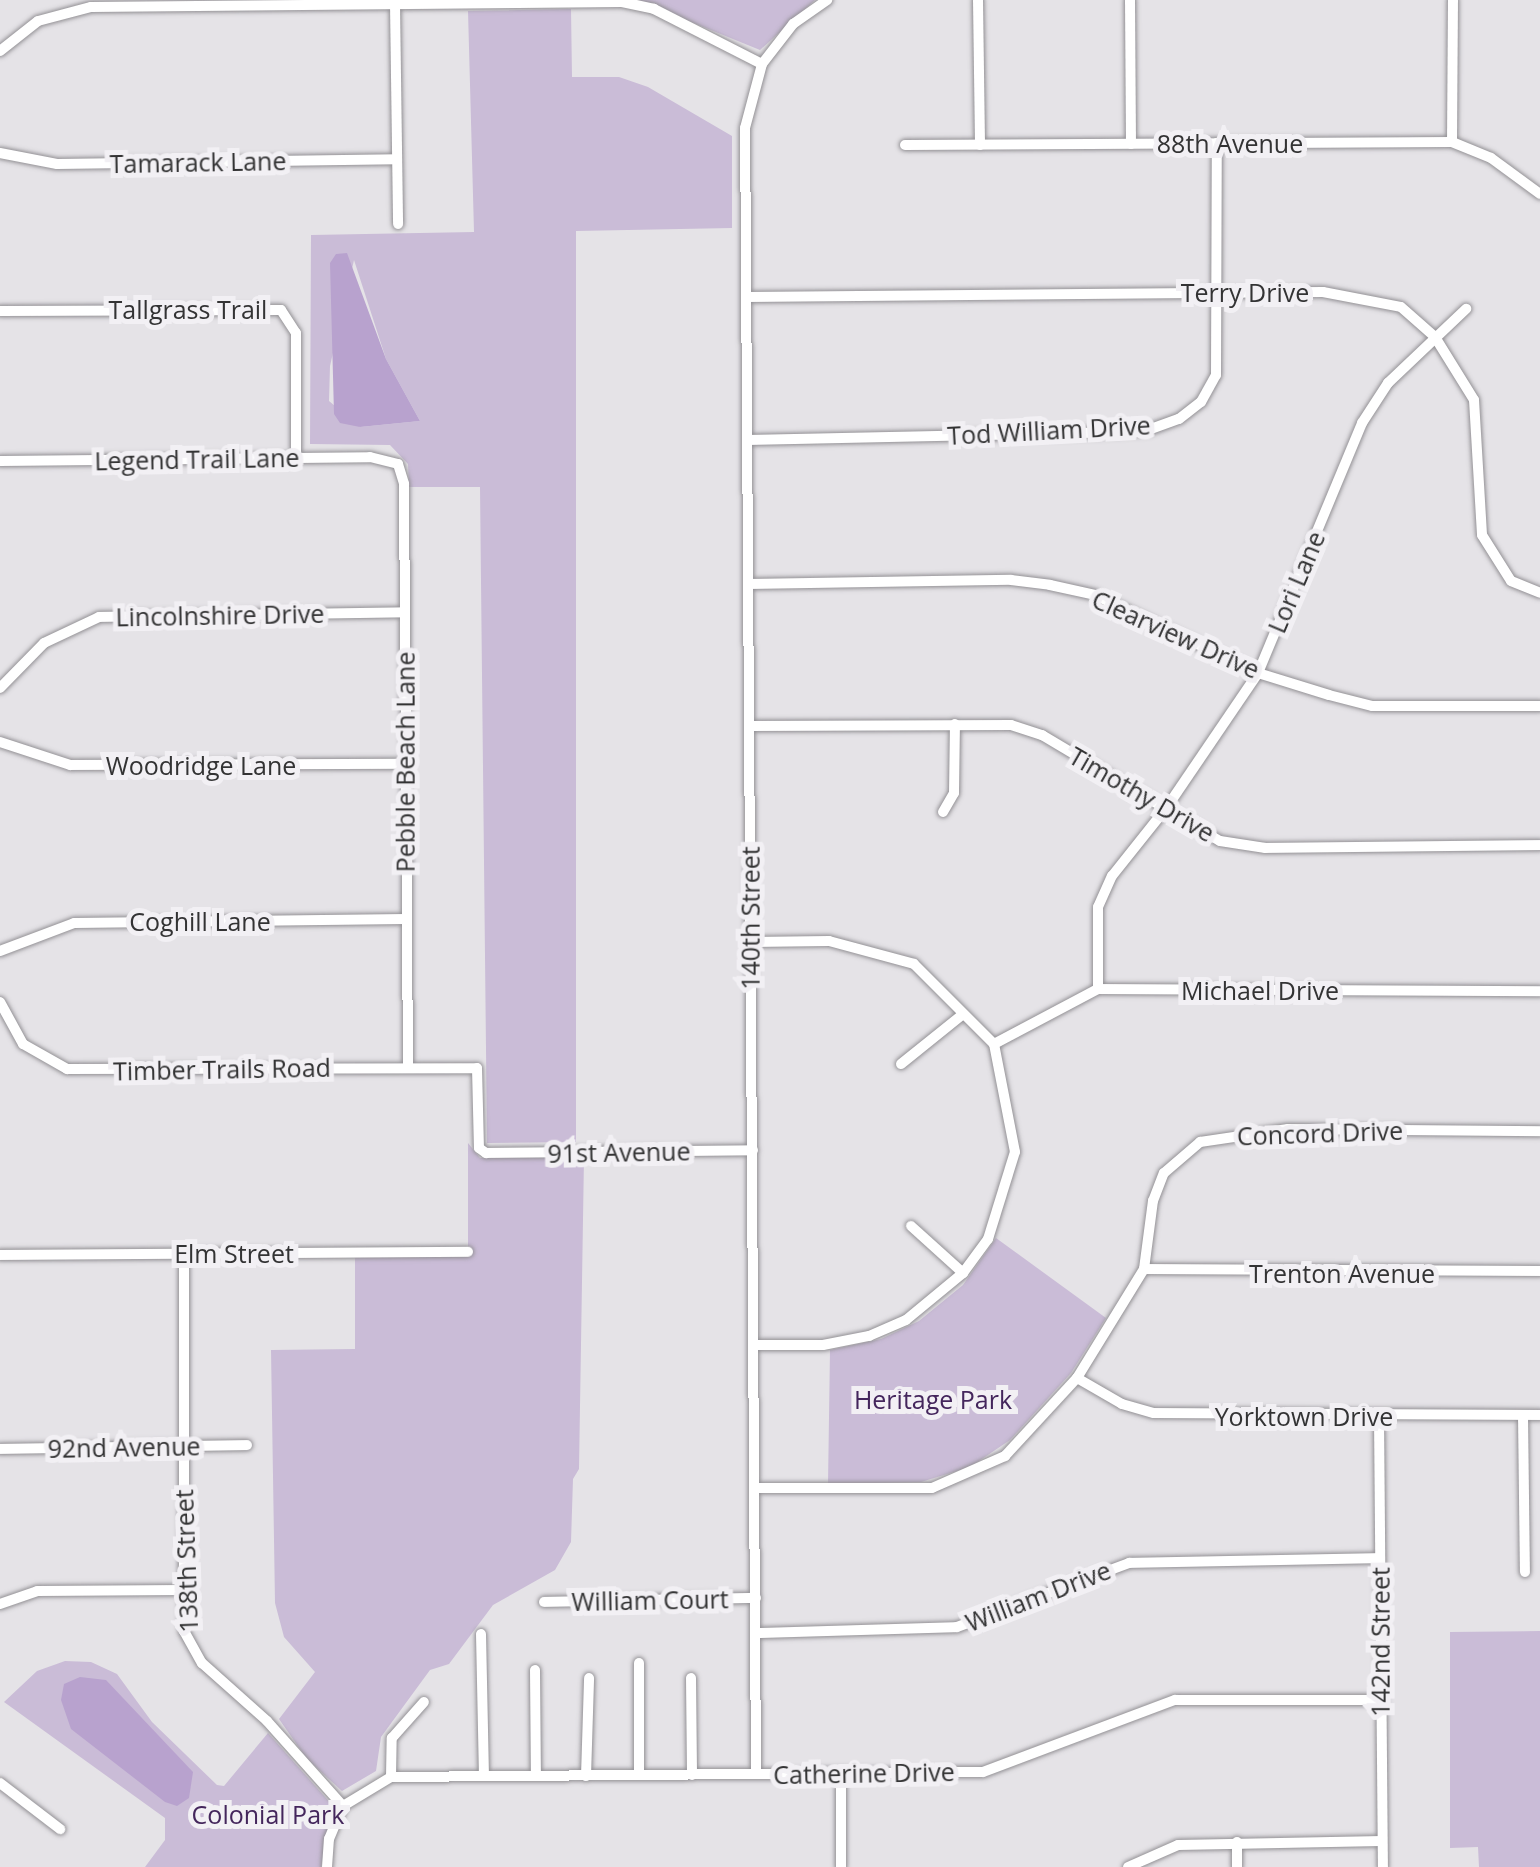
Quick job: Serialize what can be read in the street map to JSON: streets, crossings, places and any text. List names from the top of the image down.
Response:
{
  "streets": {
    "street": [
      "88th Avenue",
      "Tamarack Lane",
      "Terry Drive",
      "Tallgrass Trail",
      "Tod William Drive",
      "Legend Trail Lane",
      "Lori Lane",
      "Lincolnshire Drive",
      "Clearview Drive",
      "Pebble Beach Lane",
      "Woodridge Lane",
      "Timothy Drive",
      "140th Street",
      "Coghill Lane",
      "Michael Drive",
      "Timber Trails Road",
      "Concord Drive",
      "91st Avenue",
      "Elm Street",
      "Trenton Avenue",
      "Yorktown Drive",
      "92nd Avenue",
      "138th Street",
      "William Drive",
      "William Court",
      "142nd Street",
      "Catherine Drive"
    ]
  },
  "crossings": [
    ["88th Avenue", "Tod William Drive"],
    ["Terry Drive", "Tod William Drive"],
    ["Terry Drive", "Lori Lane"],
    ["Terry Drive", "140th Street"],
    ["Tallgrass Trail", "Legend Trail Lane"],
    ["Tod William Drive", "140th Street"],
    ["Legend Trail Lane", "Pebble Beach Lane"],
    ["Lori Lane", "Clearview Drive"],
    ["Lori Lane", "Timothy Drive"],
    ["Lori Lane", "Michael Drive"],
    ["Lincolnshire Drive", "Pebble Beach Lane"],
    ["Clearview Drive", "140th Street"],
    ["Pebble Beach Lane", "Woodridge Lane"],
    ["Pebble Beach Lane", "Coghill Lane"],
    ["Pebble Beach Lane", "Timber Trails Road"],
    ["Timothy Drive", "140th Street"],
    ["140th Street", "Concord Drive"],
    ["140th Street", "91st Avenue"],
    ["140th Street", "William Drive"],
    ["140th Street", "William Court"],
    ["140th Street", "Catherine Drive"],
    ["Timber Trails Road", "91st Avenue"],
    ["Concord Drive", "Trenton Avenue"],
    ["Concord Drive", "Yorktown Drive"],
    ["Elm Street", "138th Street"],
    ["Yorktown Drive", "142nd Street"],
    ["92nd Avenue", "138th Street"],
    ["William Drive", "142nd Street"],
    ["142nd Street", "Catherine Drive"]
  ],
  "parks": ["Heritage Park", "Colonial Park"]
}
